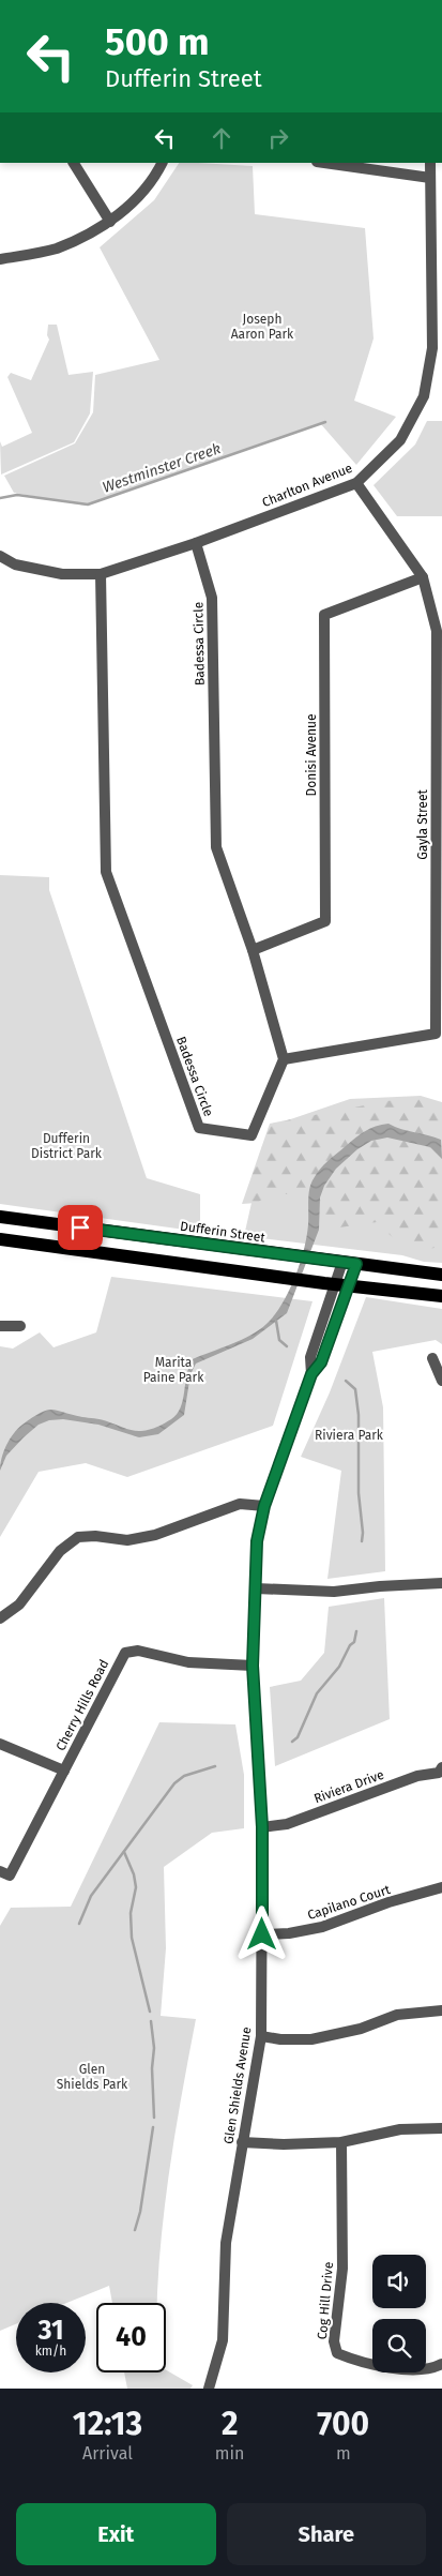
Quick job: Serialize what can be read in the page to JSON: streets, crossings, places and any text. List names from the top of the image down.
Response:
{
  "streets": {
    "main road": ["Dufferin Street"],
    "street": [
      "Charlton Avenue",
      "Badessa Circle",
      "Donisi Avenue",
      "Gayla Street",
      "Cherry Hills Road",
      "Riviera Drive",
      "Capilano Court",
      "Glen Shields Avenue",
      "Cog Hill Drive"
    ]
  },
  "crossings": [
    ["Charlton Avenue", "Badessa Circle"],
    ["Charlton Avenue", "Gayla Street"],
    ["Badessa Circle", "Donisi Avenue"],
    ["Badessa Circle", "Gayla Street"],
    ["Donisi Avenue", "Gayla Street"],
    ["Dufferin Street", "Glen Shields Avenue"],
    ["Cherry Hills Road", "Glen Shields Avenue"],
    ["Riviera Drive", "Glen Shields Avenue"],
    ["Capilano Court", "Glen Shields Avenue"]
  ],
  "water": ["Westminster Creek"],
  "parks": [
    "Joseph Aaron Park",
    "Dufferin District Park",
    "Marita Paine Park",
    "Riviera Park",
    "Glen Shields Park"
  ],
  "page": {
    "turn": ["500 m", "Dufferin Street"],
    "speed": "31 km/h",
    "limit": "40",
    "eta": [
      "12:13",
      "Arrival",
      "2",
      "min",
      "700",
      "m"
    ],
    "buttons": ["Exit", "Share"]
  }
}
